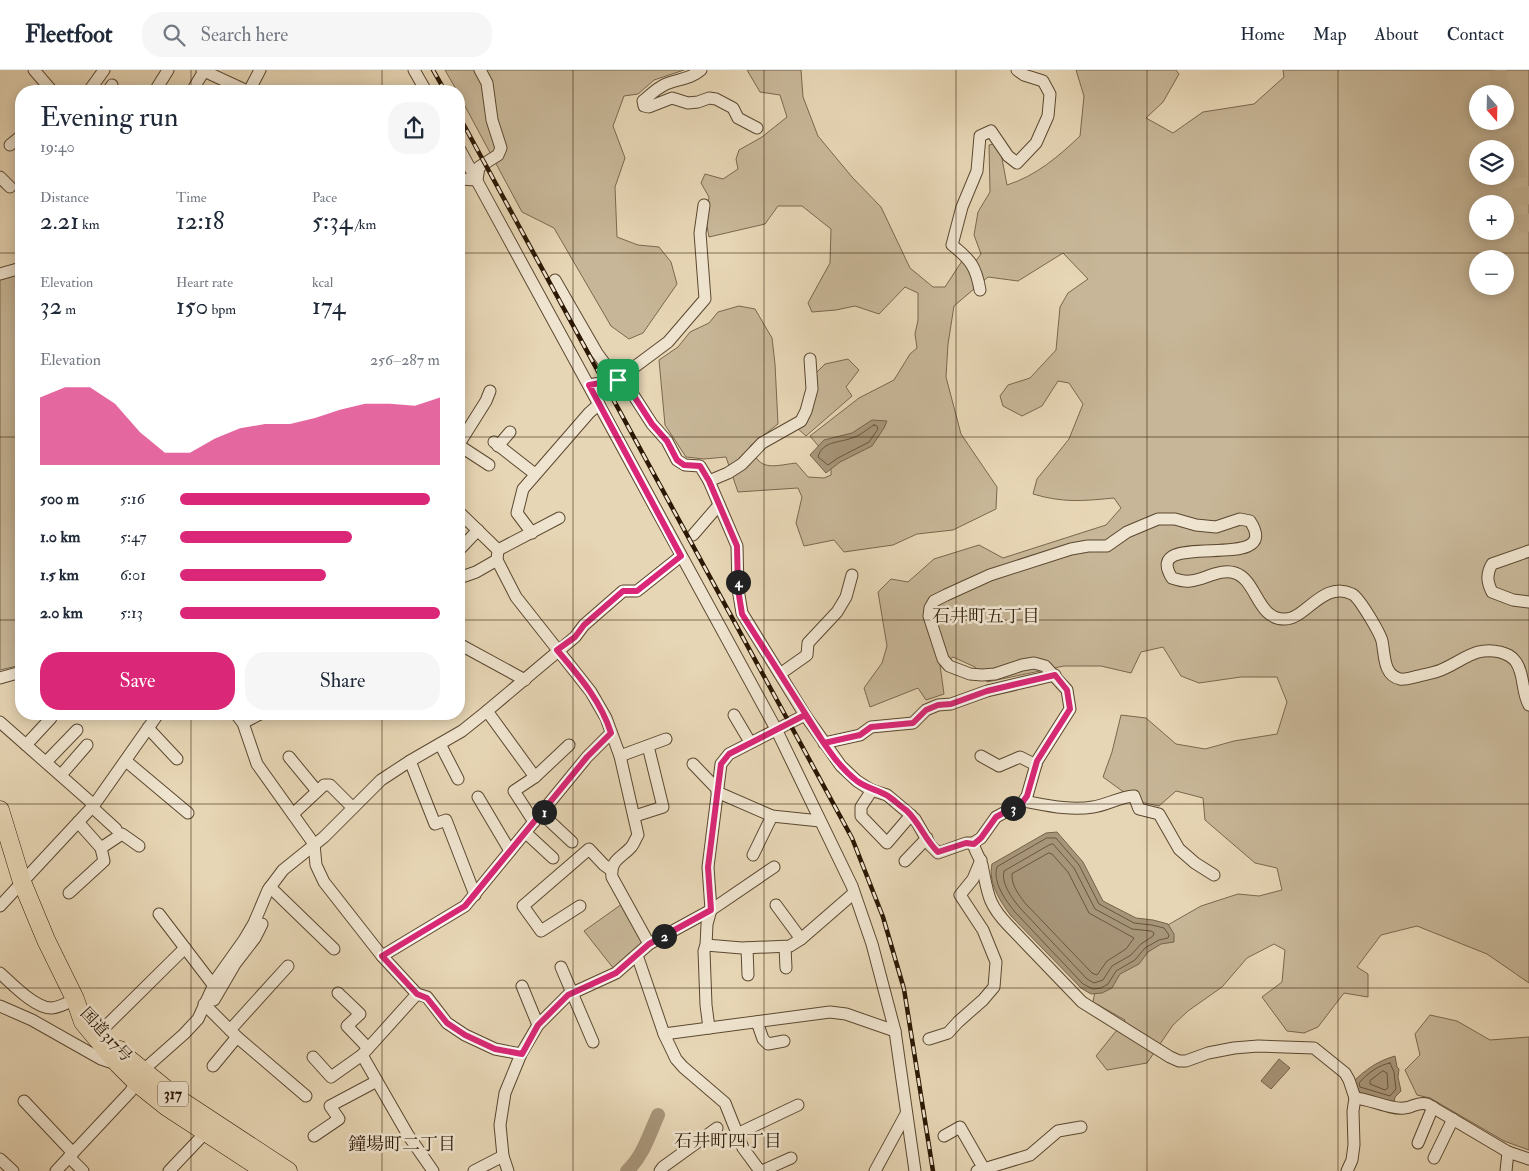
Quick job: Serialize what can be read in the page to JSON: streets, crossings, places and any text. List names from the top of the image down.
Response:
{
  "streets": {
    "highway": ["国道317号", "317"]
  },
  "districts": ["石井町五丁目", "石井町四丁目", "鐘場町二丁目"],
  "north": "bottom",
  "page": {
    "header": "Fleetfoot",
    "search": "Search here",
    "nav": [
      "Home",
      "Map",
      "About",
      "Contact"
    ],
    "map_buttons": ["+", "−"],
    "heading": ["Evening run", "19:40"],
    "stats": [
      ["Distance", "2.21 km"],
      ["Time", "12:18"],
      ["Pace", "5:34 /km"],
      ["Elevation", "32 m"],
      ["Heart rate", "150 bpm"],
      ["kcal", "174"]
    ],
    "chart": ["Elevation", "256–287 m"],
    "list": [
      {
        "name": "500 m",
        "note": "5:16"
      },
      {
        "name": "1.0 km",
        "note": "5:47"
      },
      {
        "name": "1.5 km",
        "note": "6:01"
      },
      {
        "name": "2.0 km",
        "note": "5:13"
      }
    ],
    "pins": [
      "4",
      "3",
      "1",
      "2"
    ],
    "buttons": ["Save", "Share"]
  }
}
